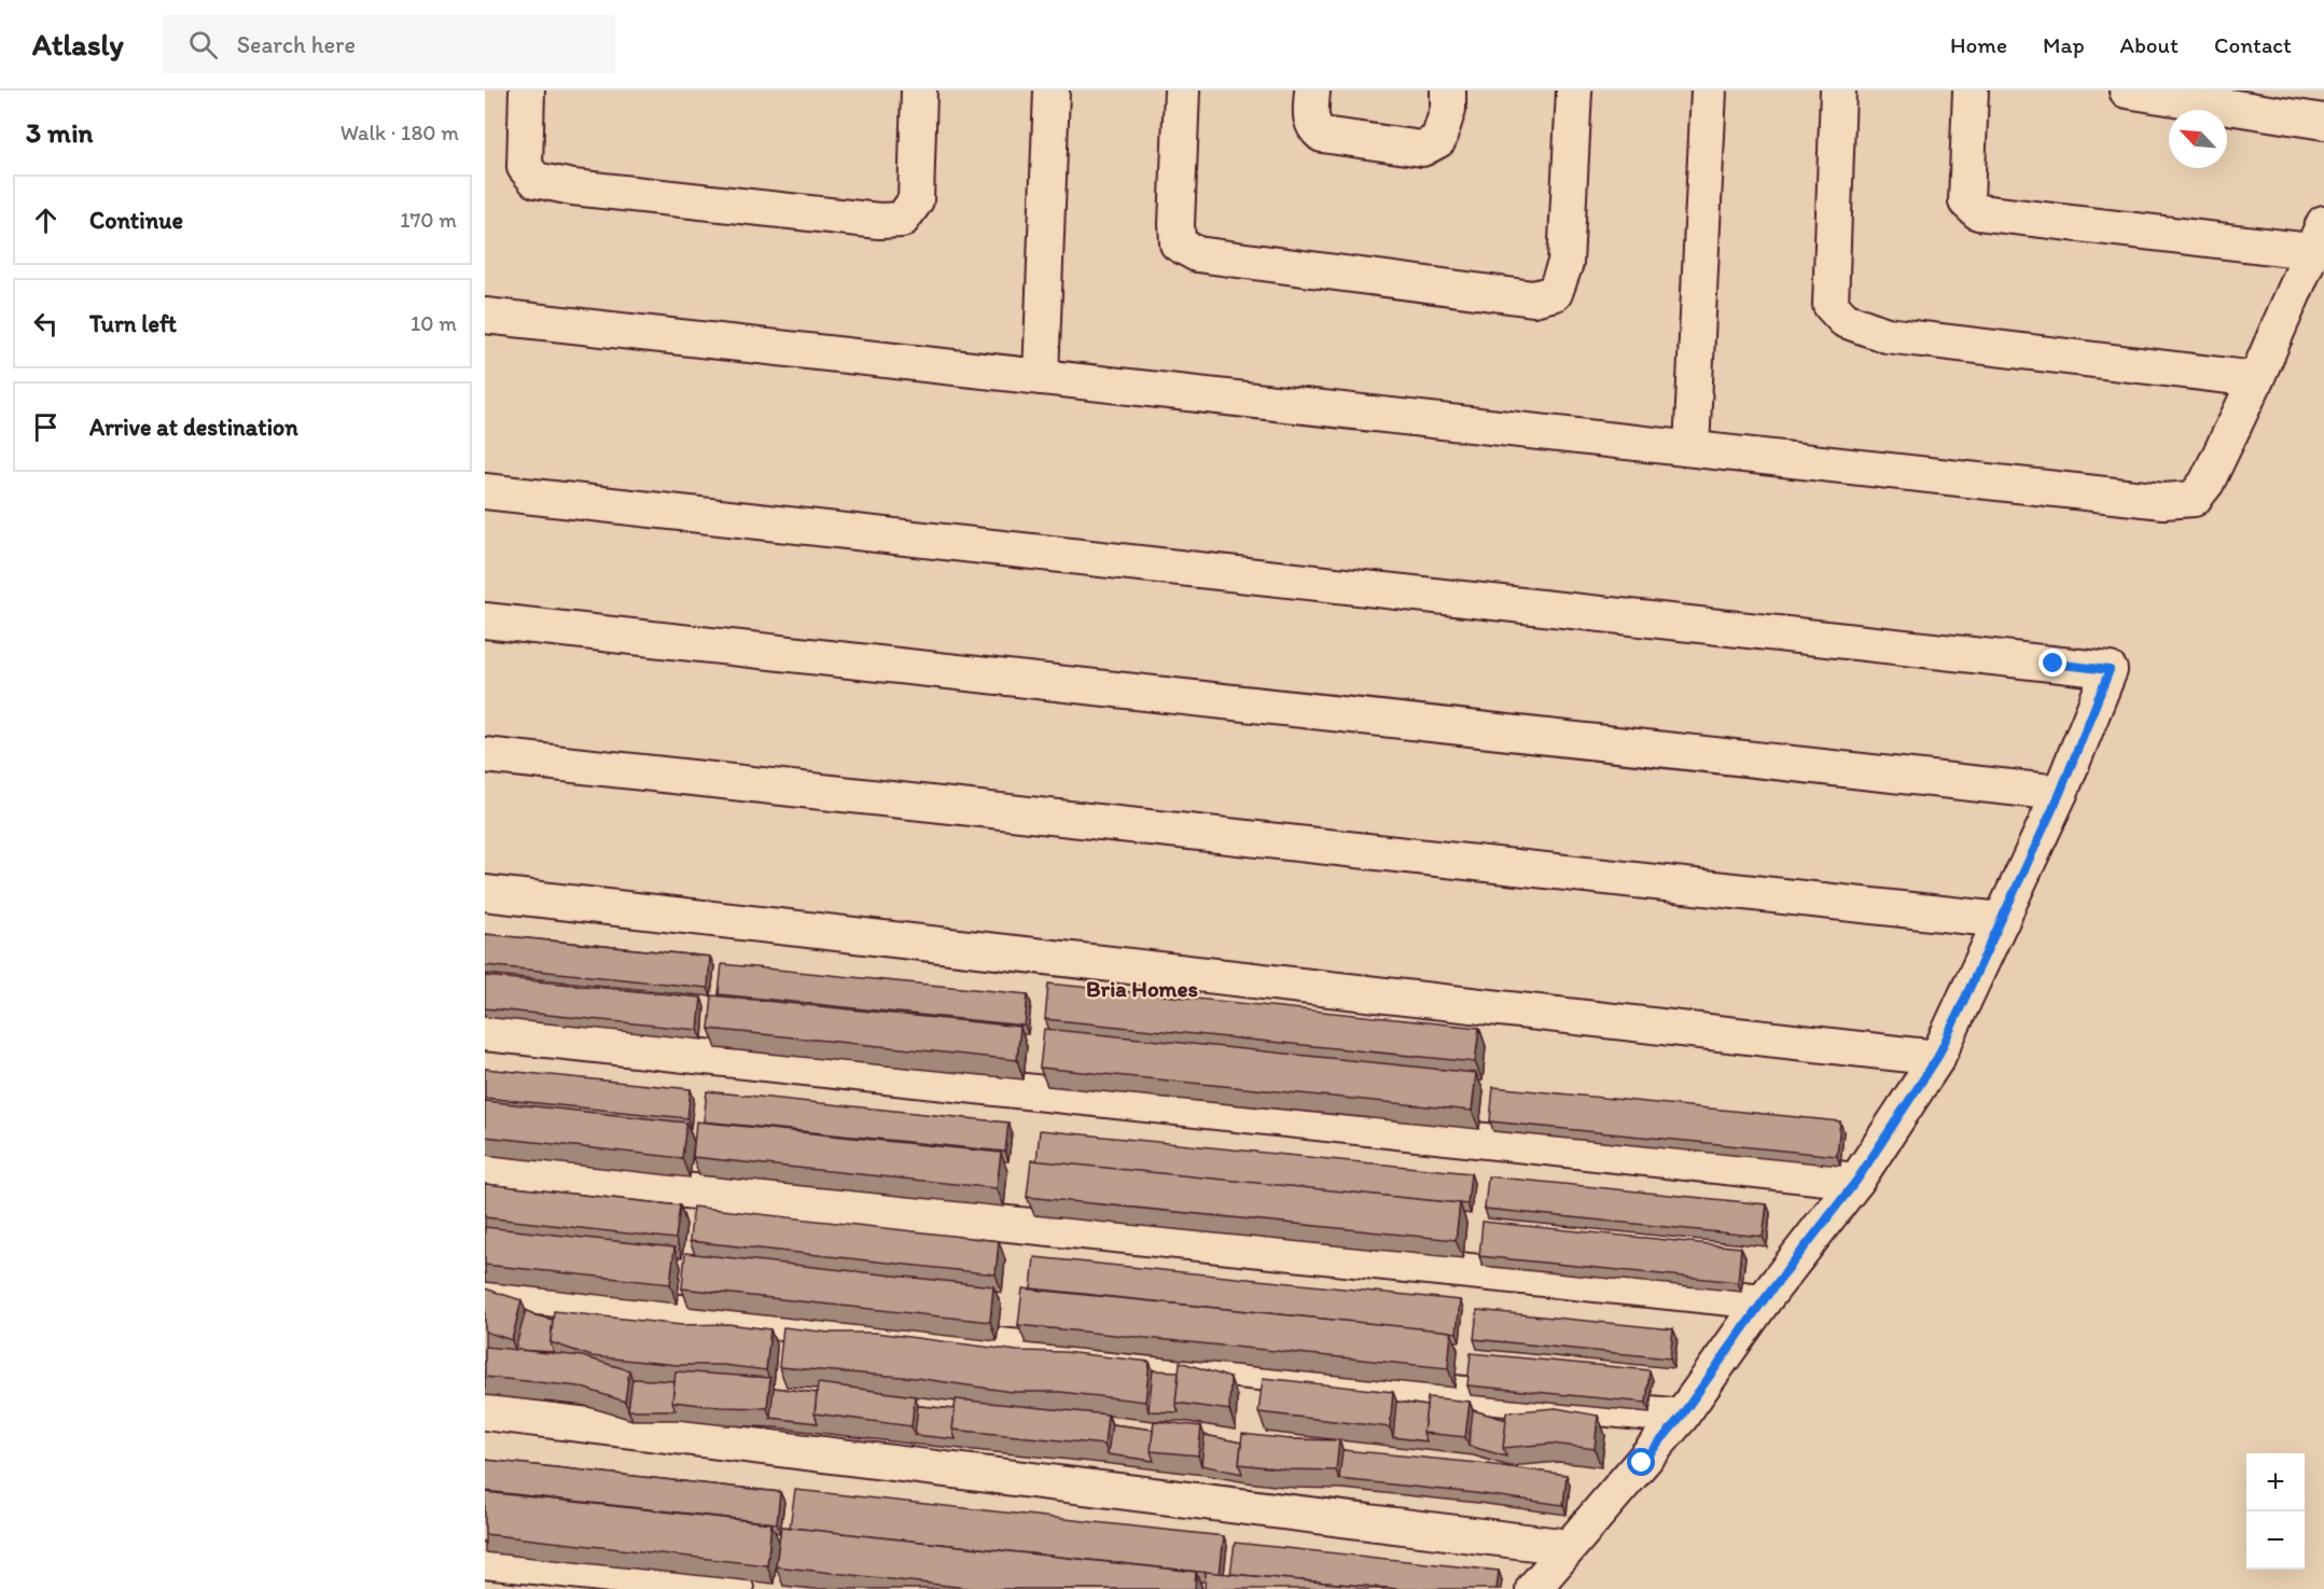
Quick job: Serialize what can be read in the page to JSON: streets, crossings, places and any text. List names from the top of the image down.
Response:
{
  "districts": ["Bria Homes"],
  "north": "top left",
  "page": {
    "header": "Atlasly",
    "search": "Search here",
    "nav": [
      "Home",
      "Map",
      "About",
      "Contact"
    ],
    "heading": ["3 min", "Walk · 180 m"],
    "list": [
      ["Continue", "170 m"],
      ["Turn left", "10 m"],
      "Arrive at destination"
    ],
    "map_buttons": ["+", "−"]
  }
}
